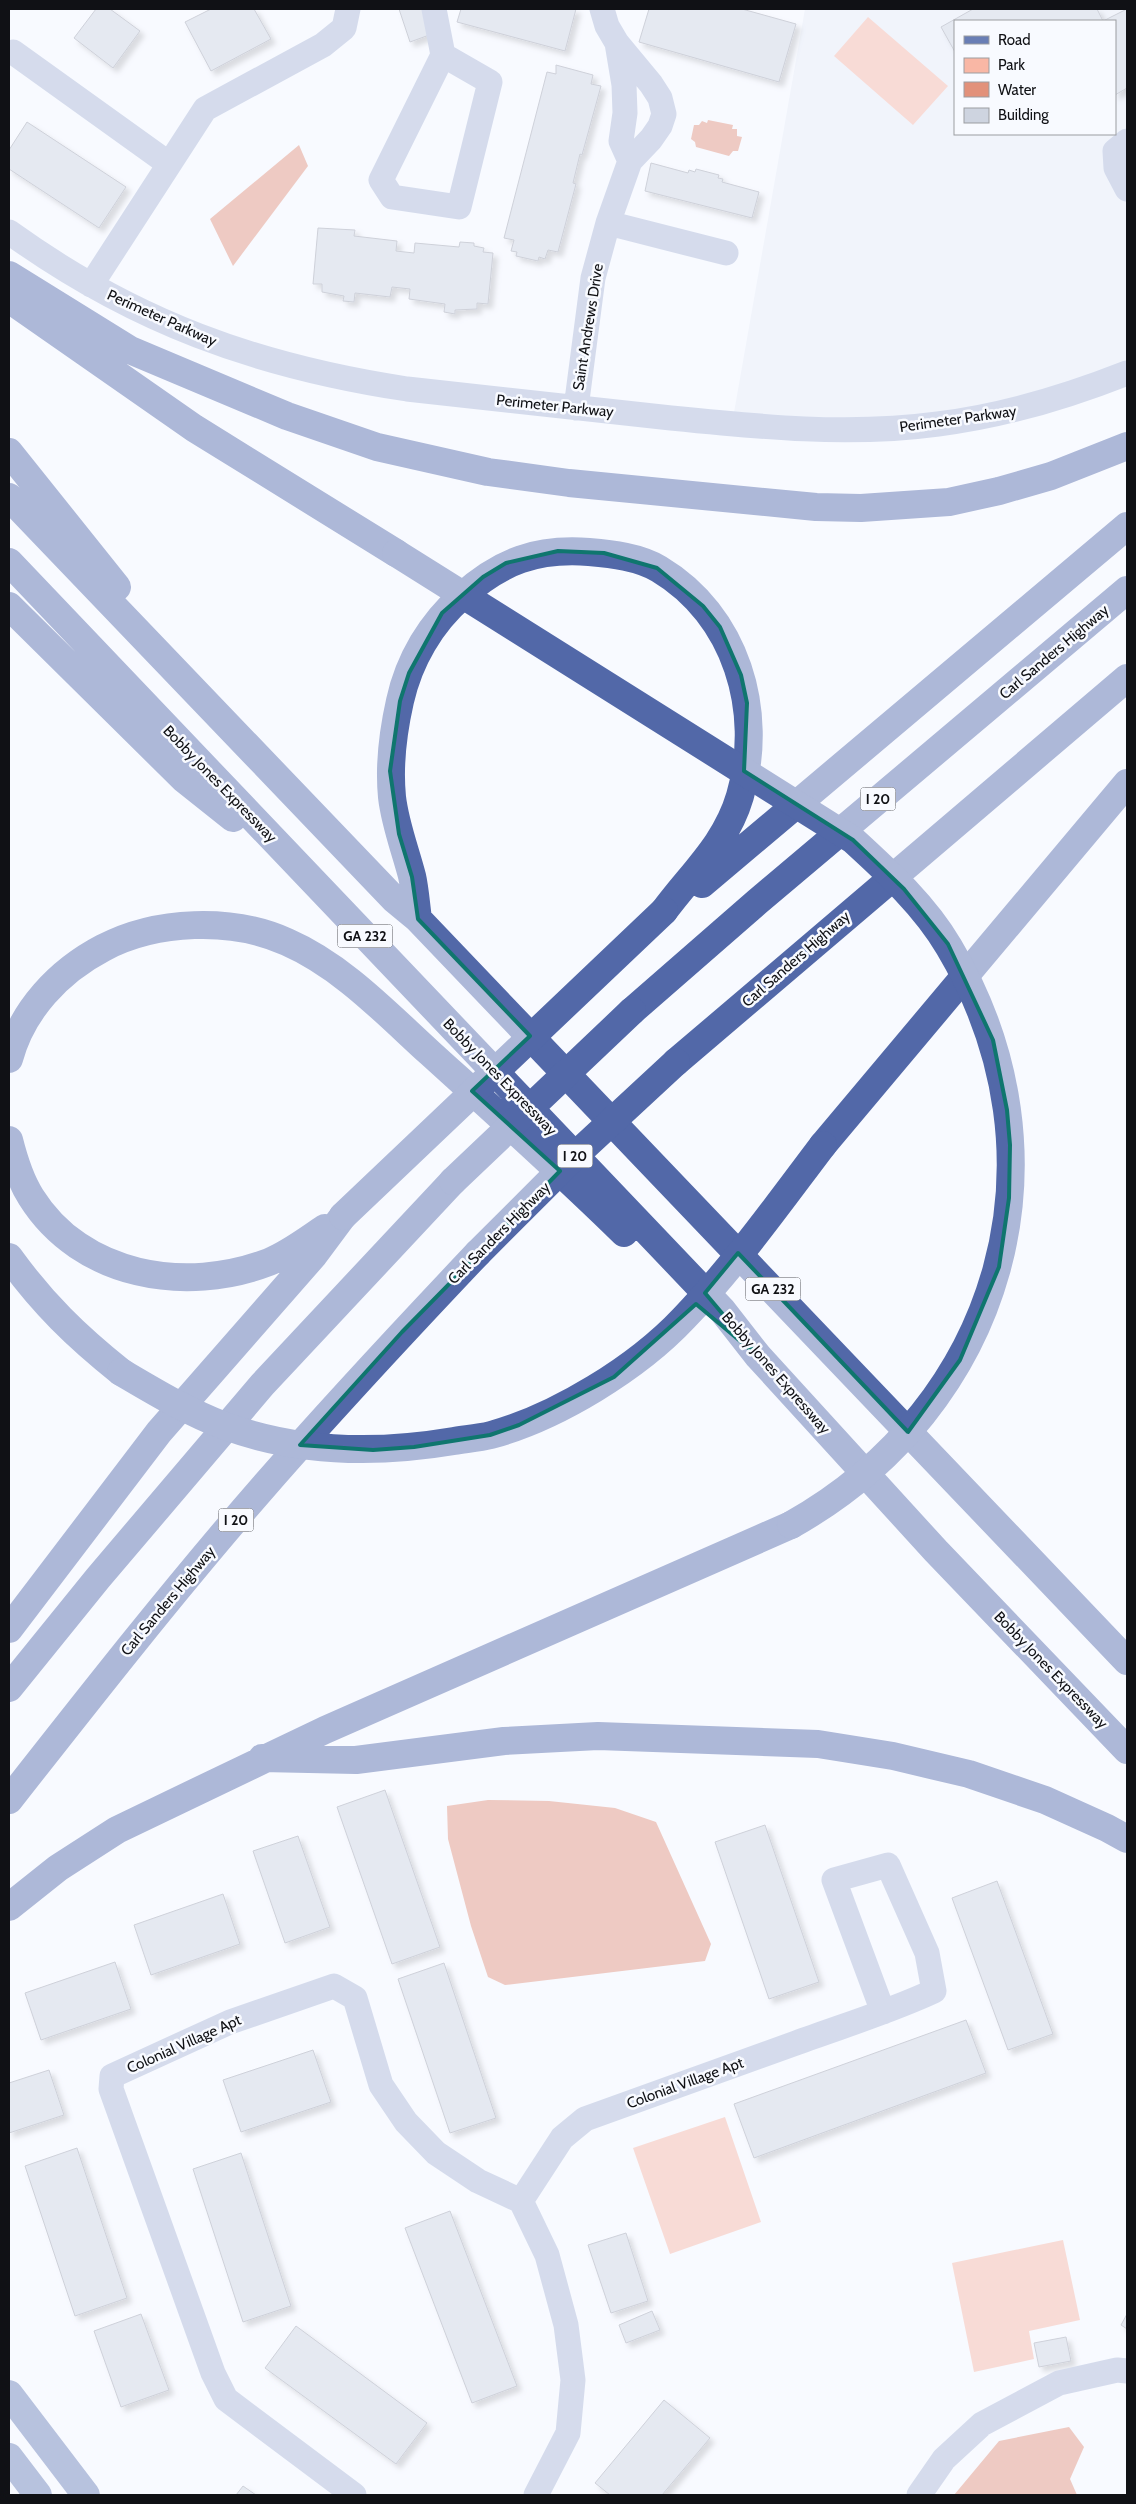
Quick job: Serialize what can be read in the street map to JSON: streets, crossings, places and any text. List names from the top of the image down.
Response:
{
  "streets": {
    "highway": [
      "Carl Sanders Highway",
      "Bobby Jones Expressway",
      "I 20",
      "GA 232"
    ],
    "street": ["Perimeter Parkway", "Saint Andrews Drive", "Colonial Village Apt"]
  },
  "crossings": [
    ["Perimeter Parkway", "Saint Andrews Drive"]
  ],
  "legend": [
    "Road",
    "Park",
    "Water",
    "Building"
  ]
}
